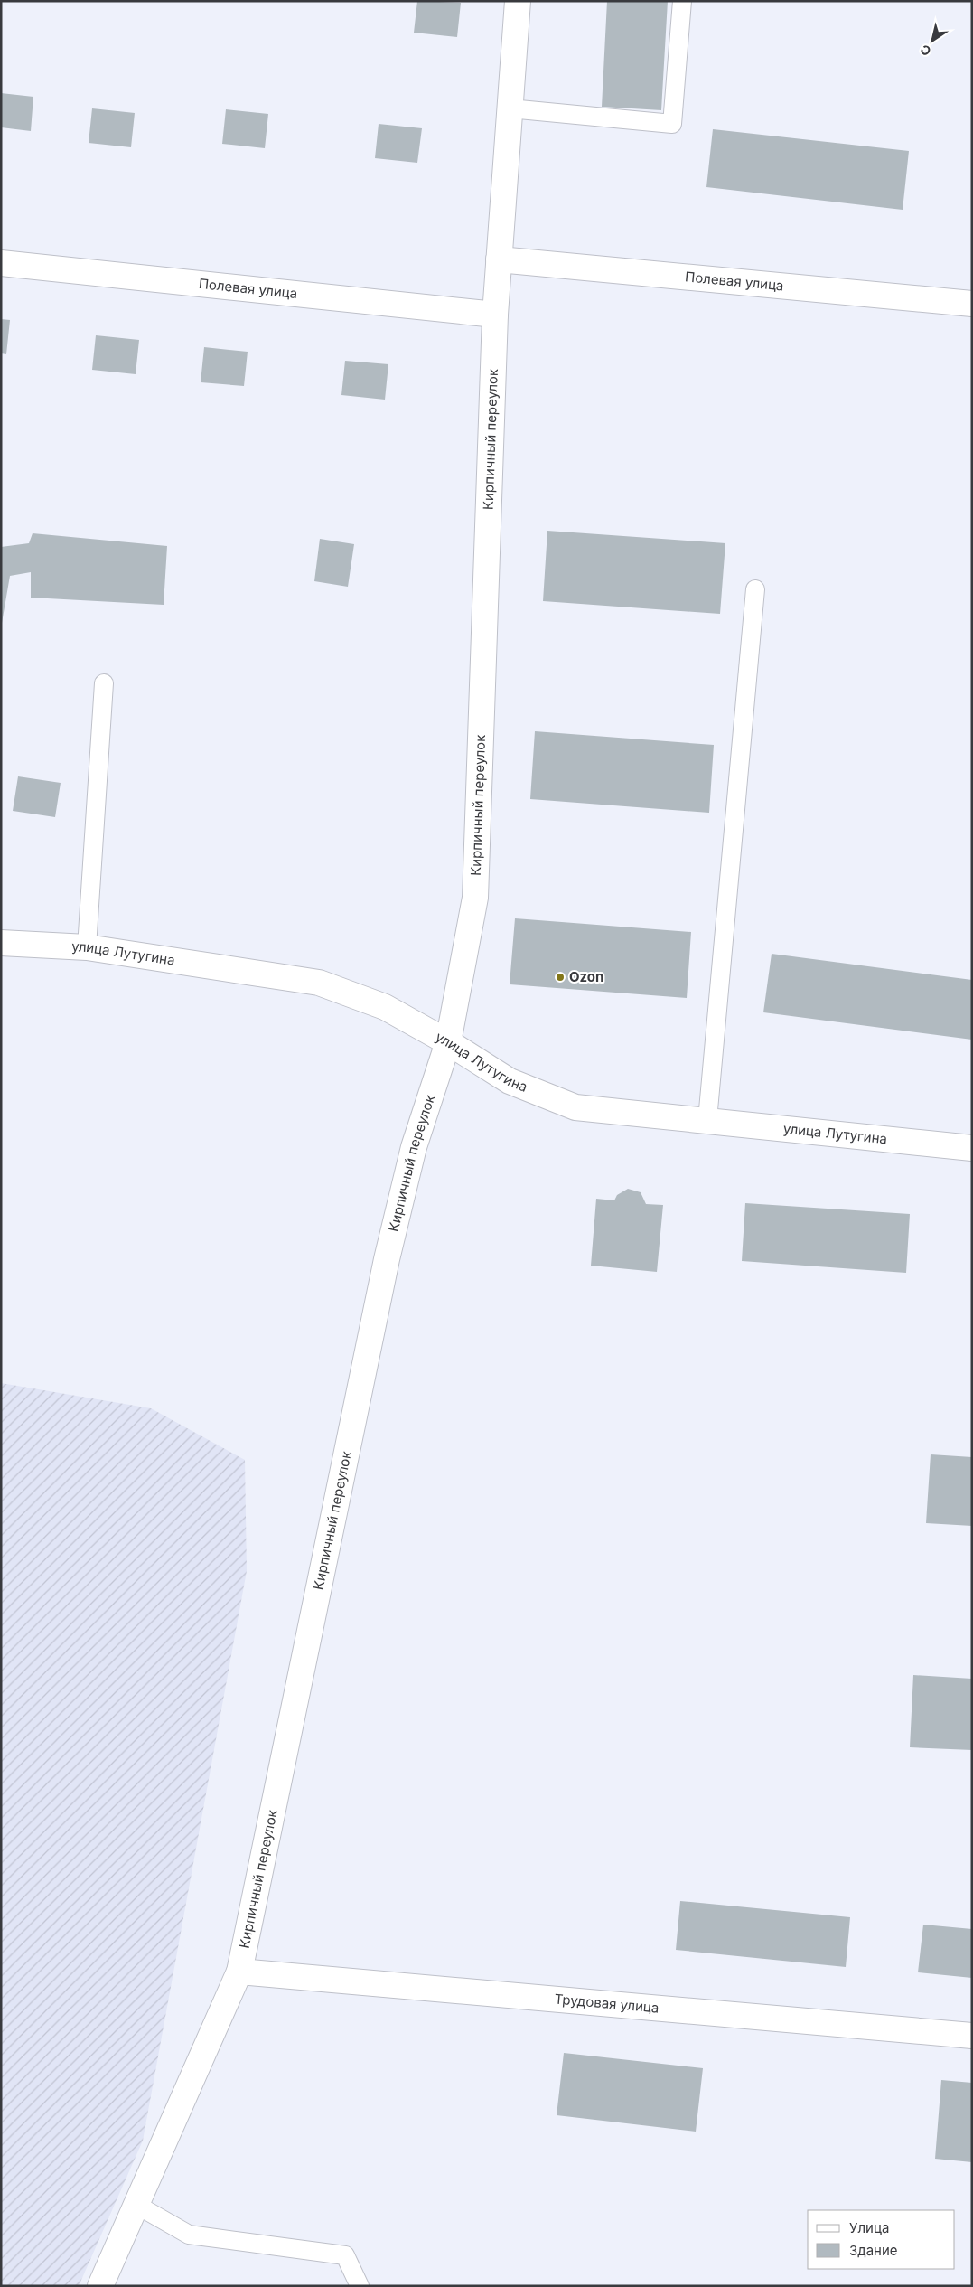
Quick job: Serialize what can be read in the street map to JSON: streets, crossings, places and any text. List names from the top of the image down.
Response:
{
  "streets": {
    "street": [
      "Полевая улица",
      "Кирпичный переулок",
      "улица Лутугина",
      "Трудовая улица"
    ]
  },
  "crossings": [
    ["Полевая улица", "Кирпичный переулок"],
    ["Кирпичный переулок", "улица Лутугина"],
    ["Кирпичный переулок", "Трудовая улица"]
  ],
  "places": ["Ozon"],
  "legend": ["Улица", "Здание"],
  "north": "bottom left"
}
